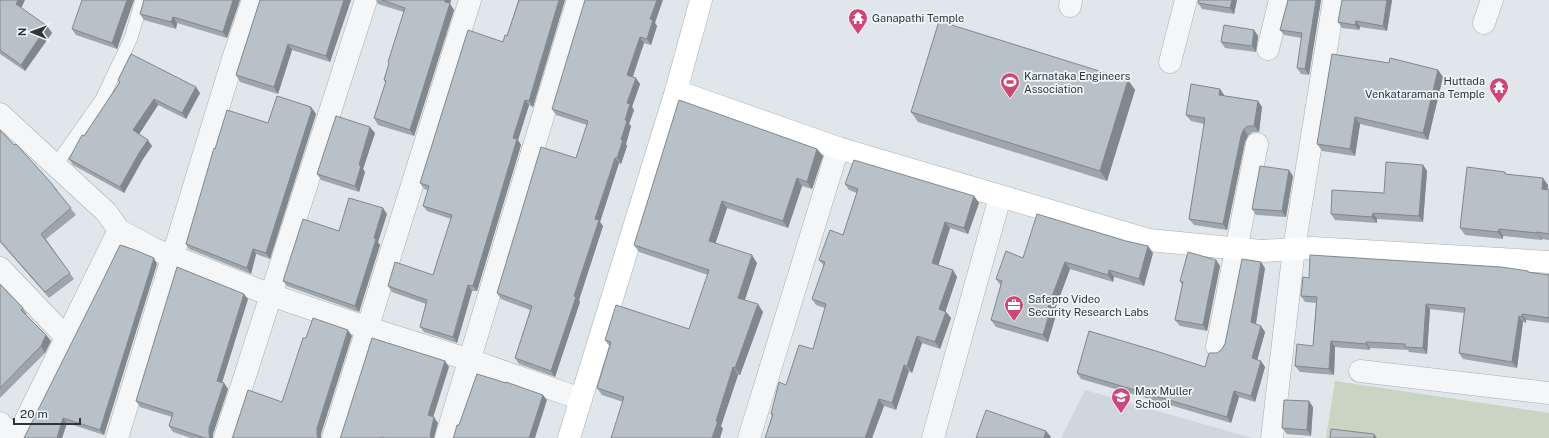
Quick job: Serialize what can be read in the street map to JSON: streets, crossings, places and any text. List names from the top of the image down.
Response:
{
  "places": {
    "temple": ["Ganapathi Temple", "Huttada Venkataramana Temple"],
    "sports": ["Karnataka Engineers Association"],
    "office": ["Safepro Video Security Research Labs"],
    "school or university": ["Max Muller School"]
  },
  "scale_bar": "20 m",
  "north": "left"
}
